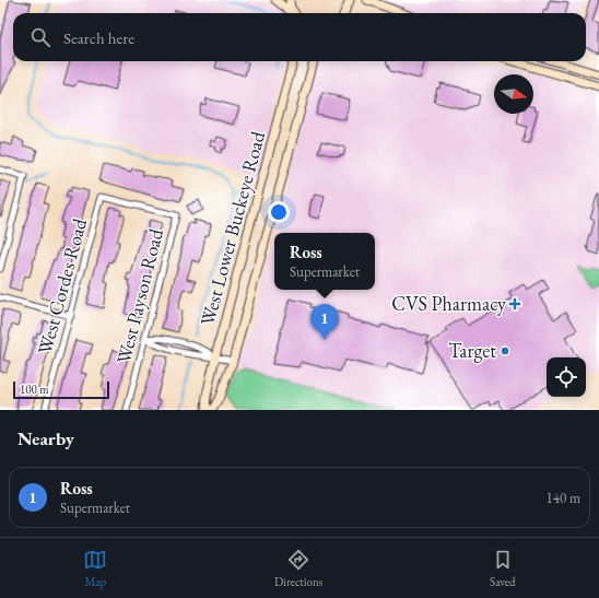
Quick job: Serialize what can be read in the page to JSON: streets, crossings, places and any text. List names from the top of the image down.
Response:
{
  "streets": {
    "main road": ["West Lower Buckeye Road"],
    "street": ["West Cordes Road", "West Payson Road"]
  },
  "crossings": [
    ["West Cordes Road", "West Payson Road"]
  ],
  "places": {
    "health": ["CVS Pharmacy"],
    "other": ["Target"]
  },
  "scale_bar": "100 m",
  "north": "right",
  "page": {
    "search": "Search here",
    "popup": ["Ross", "Supermarket"],
    "pins": "1",
    "scale": "100 m",
    "heading": "Nearby",
    "list": [
      {
        "mark": "1",
        "name": "Ross",
        "note": "Supermarket",
        "value": "140 m"
      }
    ],
    "nav": ["Map", "Directions", "Saved"]
  }
}
